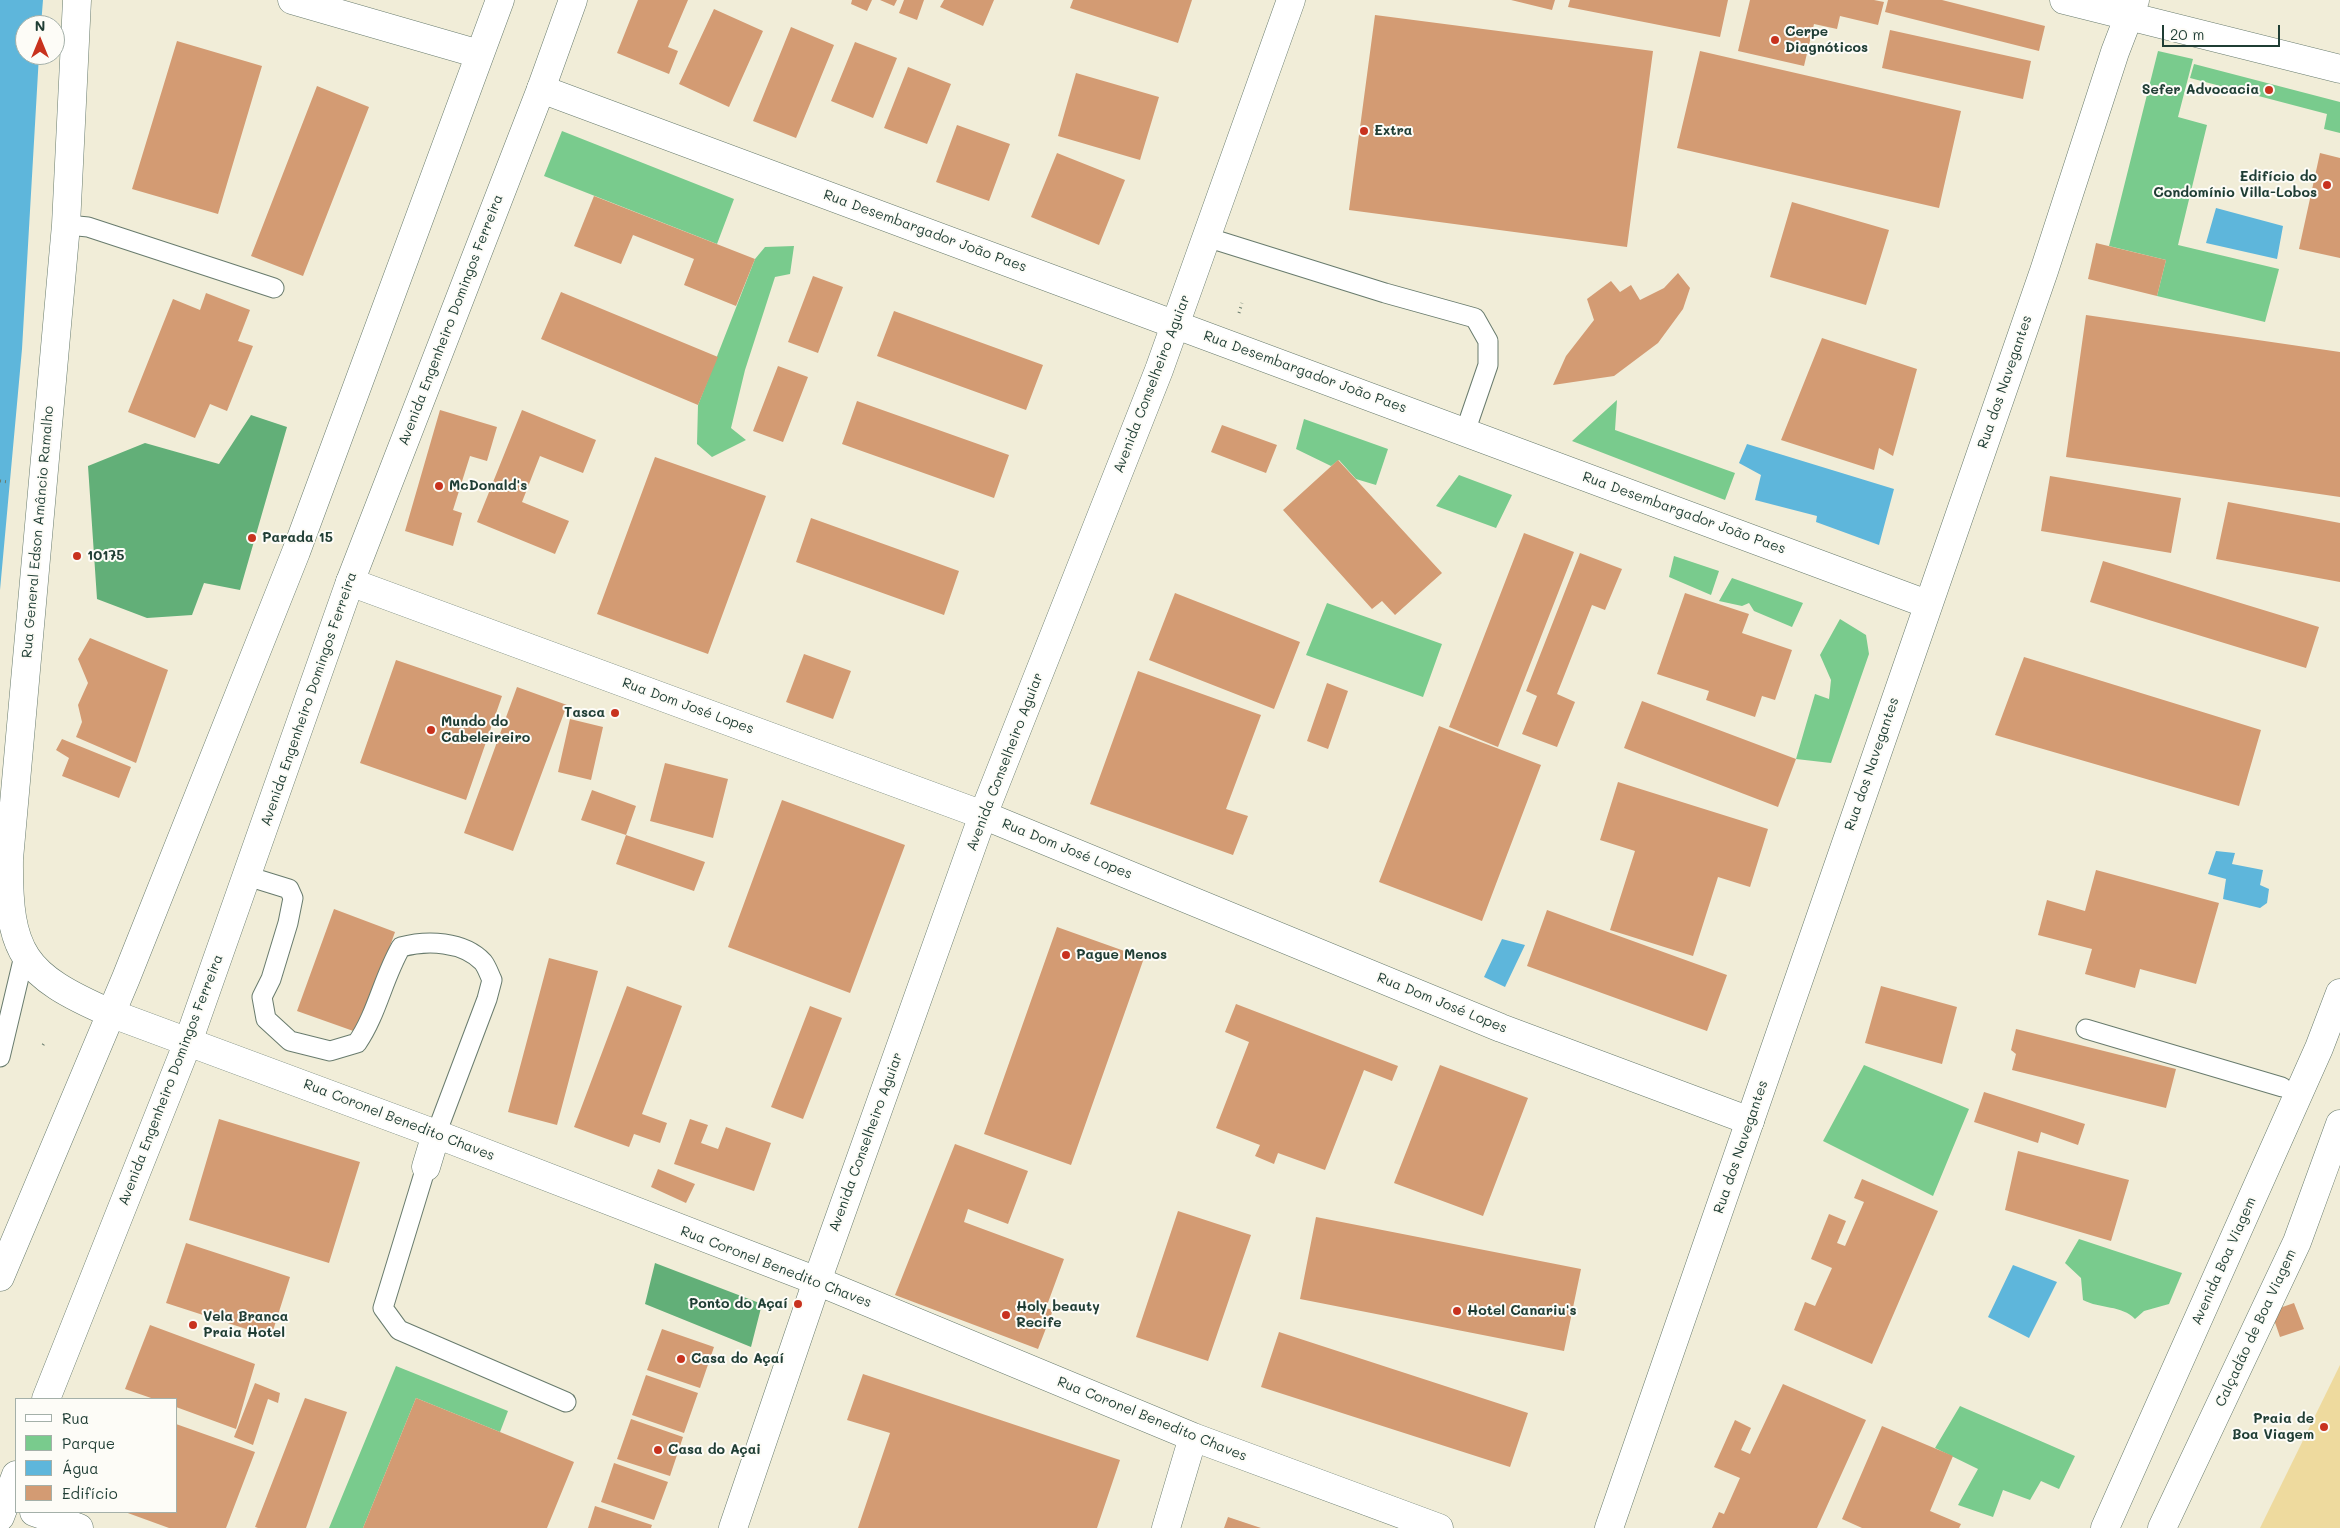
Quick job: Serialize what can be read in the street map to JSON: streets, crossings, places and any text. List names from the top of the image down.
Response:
{
  "streets": {
    "main road": [
      "Rua Desembargador João Paes",
      "Avenida Engenheiro Domingos Ferreira",
      "Rua dos Navegantes",
      "Avenida Conselheiro Aguiar",
      "Rua General Edson Amâncio Ramalho",
      "Rua Dom José Lopes",
      "Rua Coronel Benedito Chaves",
      "Avenida Boa Viagem",
      "Calçadão de Boa Viagem"
    ]
  },
  "crossings": [
    ["Rua Desembargador João Paes", "Avenida Engenheiro Domingos Ferreira"],
    ["Rua Desembargador João Paes", "Rua dos Navegantes"],
    ["Rua Desembargador João Paes", "Avenida Conselheiro Aguiar"],
    ["Avenida Engenheiro Domingos Ferreira", "Rua Dom José Lopes"],
    ["Avenida Engenheiro Domingos Ferreira", "Rua Coronel Benedito Chaves"],
    ["Rua dos Navegantes", "Rua Dom José Lopes"],
    ["Avenida Conselheiro Aguiar", "Rua Dom José Lopes"],
    ["Avenida Conselheiro Aguiar", "Rua Coronel Benedito Chaves"],
    ["Rua General Edson Amâncio Ramalho", "Rua Coronel Benedito Chaves"]
  ],
  "places": [
    "Cerpe Diagnóticos",
    "Sefer Advocacia",
    "Extra",
    "Edifício do Condomínio Villa-Lobos",
    "McDonald's",
    "Parada 15",
    "10175",
    "Tasca",
    "Mundo do Cabeleireiro",
    "Pague Menos",
    "Ponto do Açaí",
    "Hotel Canariu's",
    "Holy beauty Recife",
    "Vela Branca Praia Hotel",
    "Casa do Açaí",
    "Praia de Boa Viagem",
    "Casa do Açai"
  ],
  "legend": [
    "Rua",
    "Parque",
    "Água",
    "Edifício"
  ],
  "scale_bar": "20 m",
  "north": "top"
}
